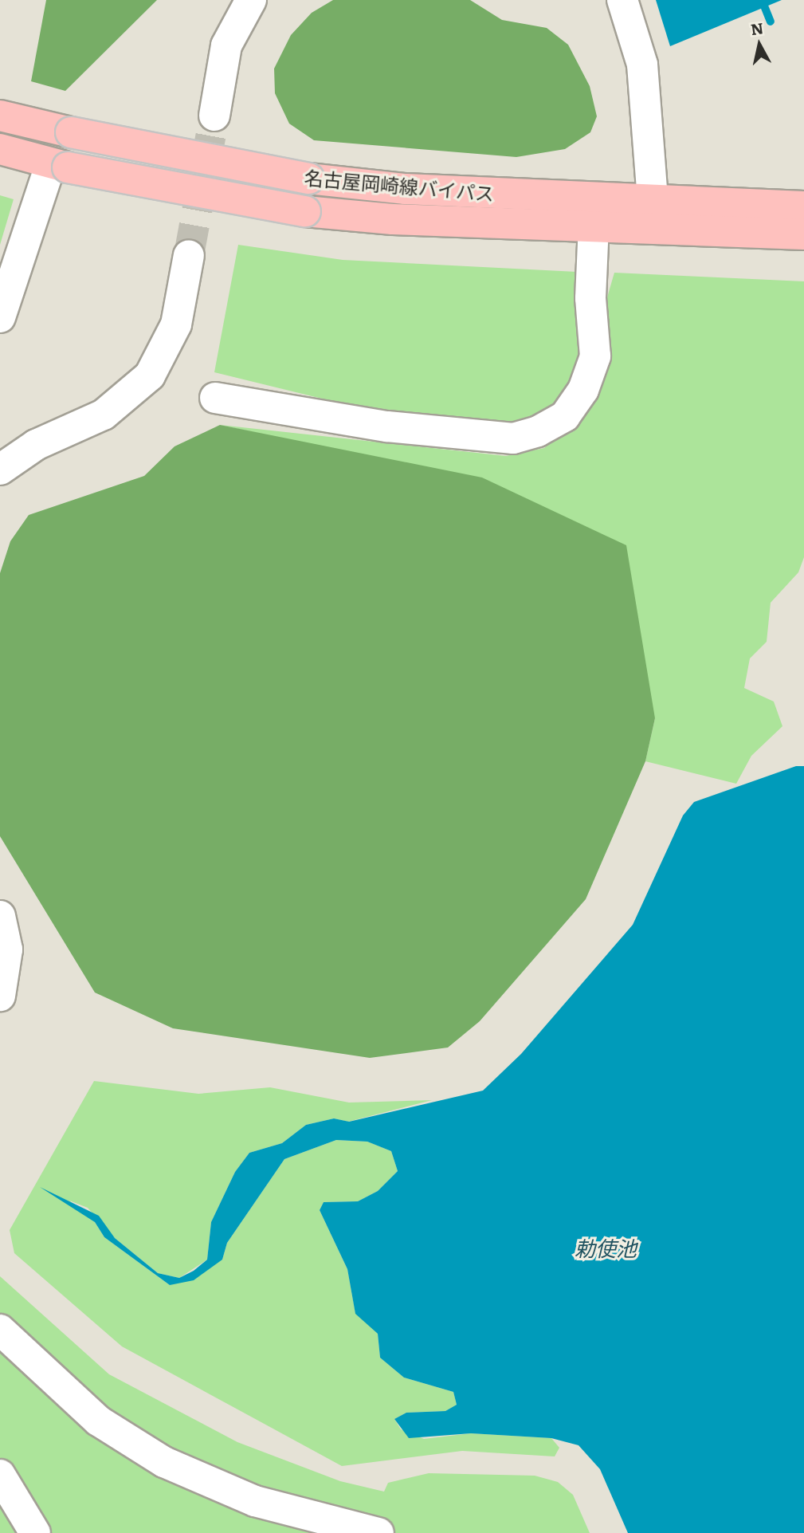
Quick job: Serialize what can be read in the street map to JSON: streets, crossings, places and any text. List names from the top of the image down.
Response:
{
  "streets": {
    "main road": ["名古屋岡崎線バイパス"]
  },
  "water": ["勅使池"],
  "north": "top"
}
